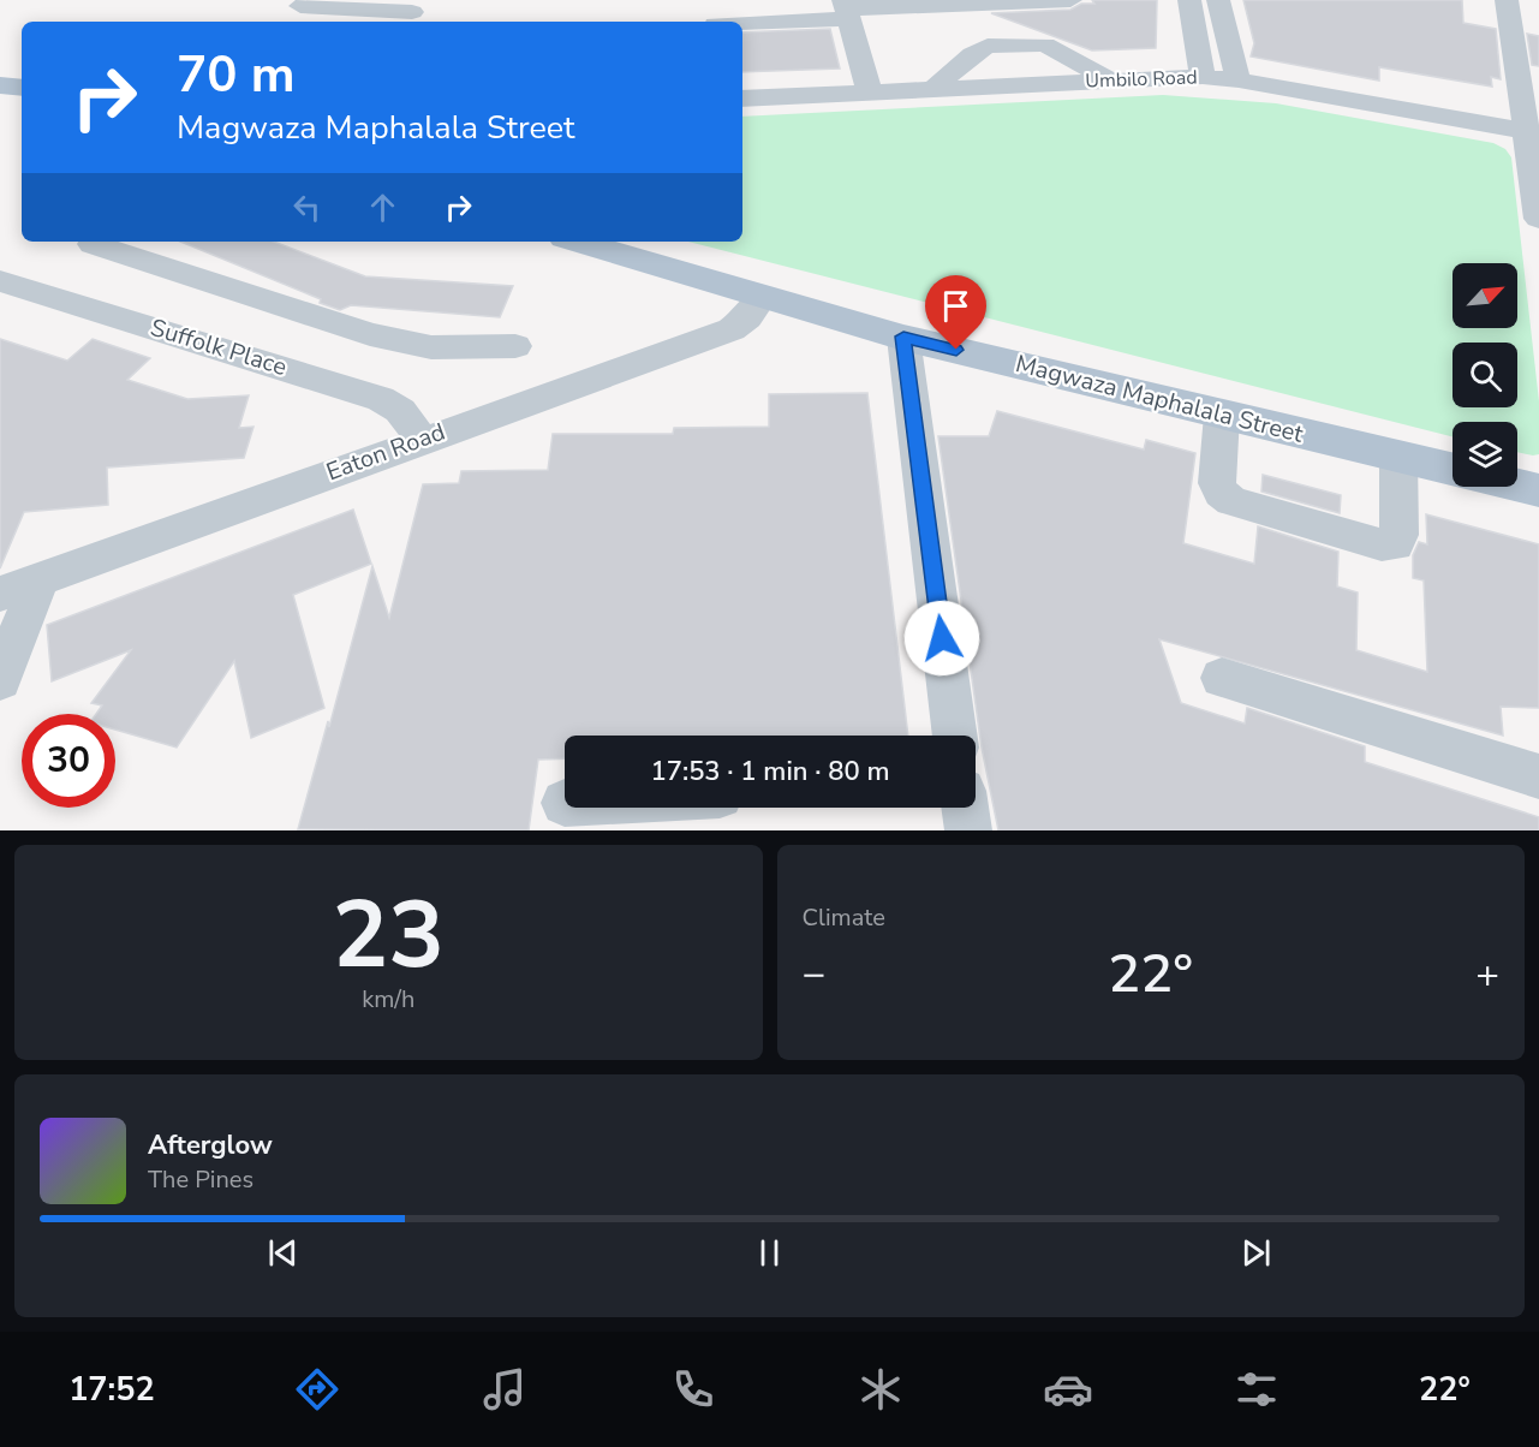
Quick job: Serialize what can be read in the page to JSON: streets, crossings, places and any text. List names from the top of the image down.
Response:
{
  "streets": {
    "main road": ["Magwaza Maphalala Street"],
    "street": ["Umbilo Road", "Suffolk Place", "Eaton Road"]
  },
  "crossings": [
    ["Suffolk Place", "Eaton Road"],
    ["Magwaza Maphalala Street", "Eaton Road"]
  ],
  "north": "top right",
  "page": {
    "turn": ["70 m", "Magwaza Maphalala Street"],
    "limit": "30",
    "trip": "17:53 · 1 min · 80 m",
    "tile": [
      ["23", "km/h"],
      "Climate"
    ],
    "heat": ["−", "22°", "+"],
    "song": ["Afterglow", "The Pines"],
    "tabs": ["17:52", "22°"]
  }
}
